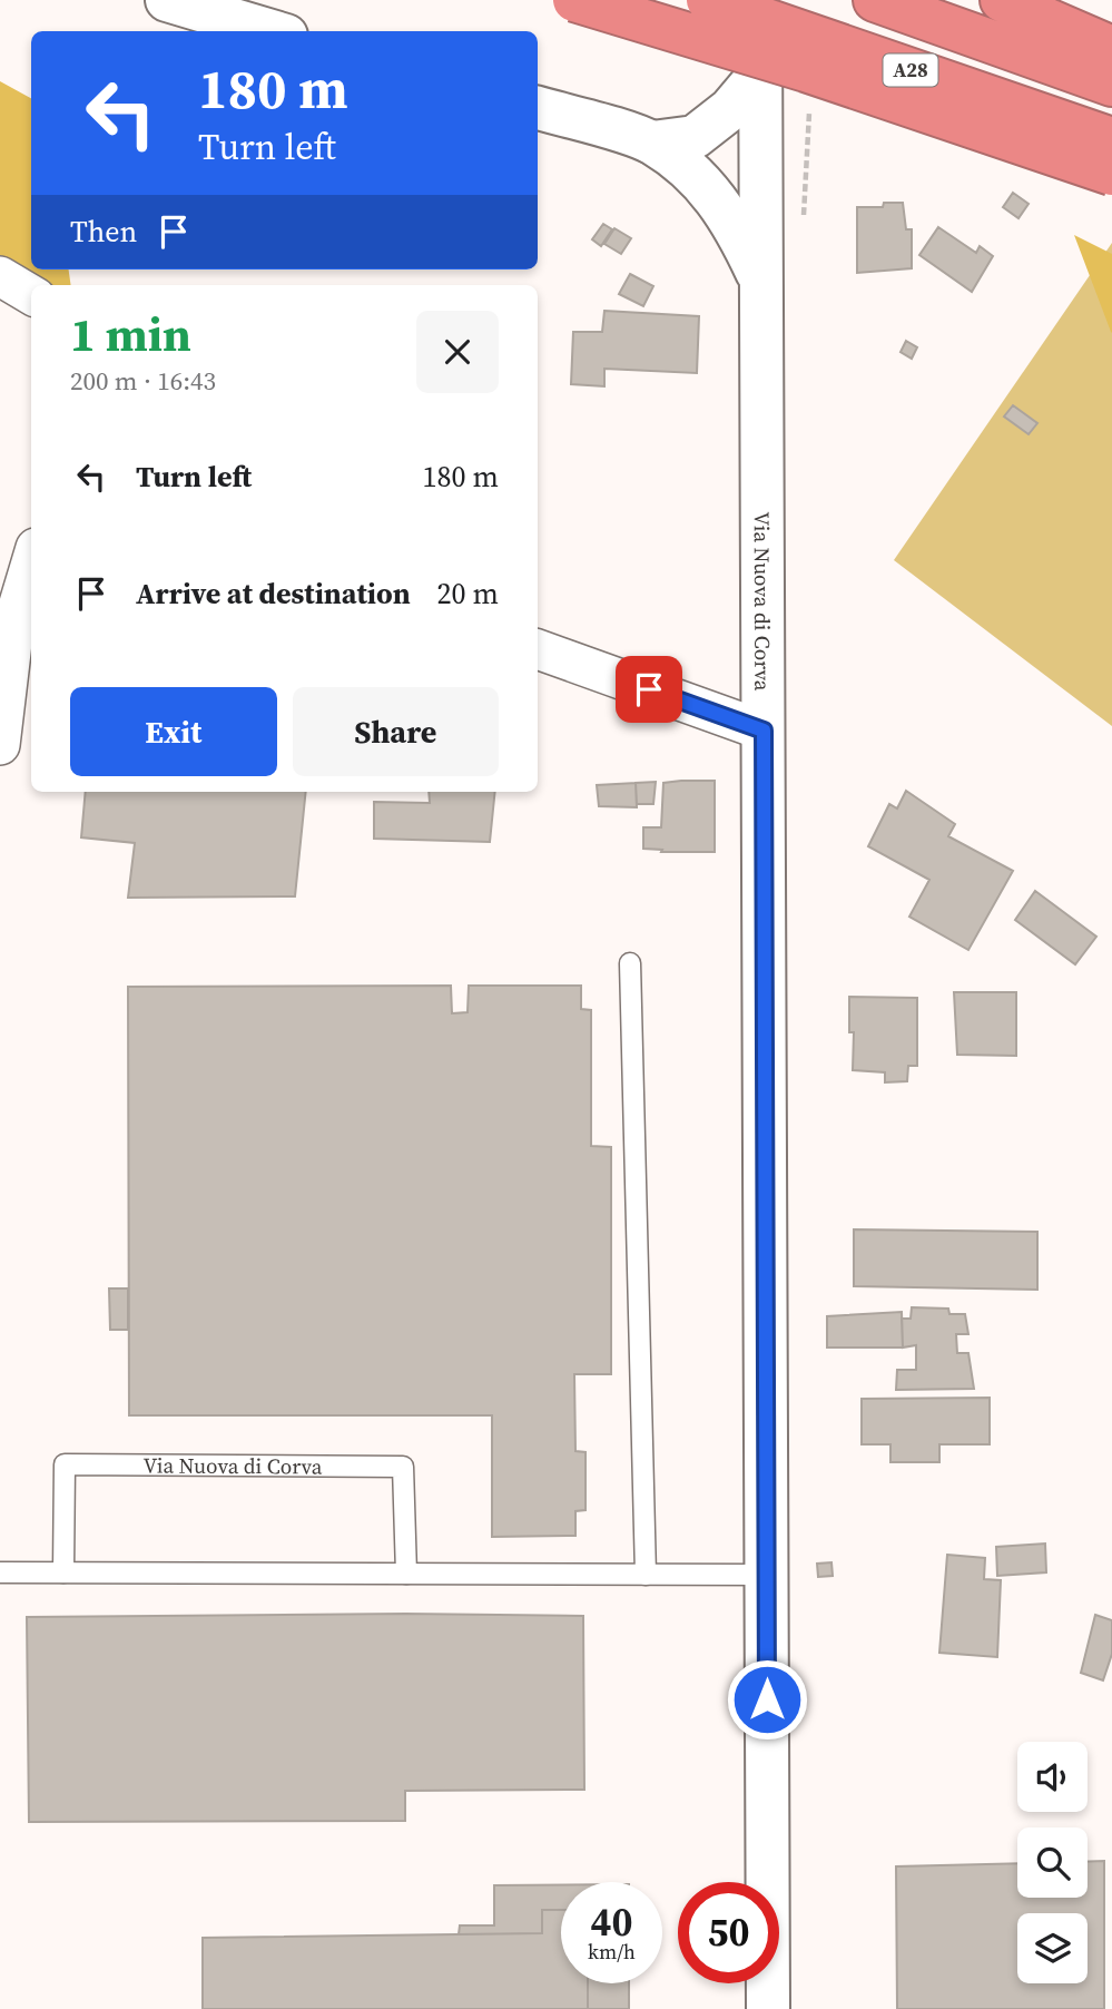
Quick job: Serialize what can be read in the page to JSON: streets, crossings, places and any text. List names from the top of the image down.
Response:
{
  "streets": {
    "highway": ["A28"],
    "main road": ["Via Nuova di Corva"]
  },
  "page": {
    "turn": ["180 m", "Turn left"],
    "then": "Then",
    "heading": ["1 min", "200 m · 16:43"],
    "list": [
      {
        "name": "Turn left",
        "value": "180 m"
      },
      {
        "name": "Arrive at destination",
        "value": "20 m"
      }
    ],
    "buttons": ["Exit", "Share"],
    "speed": "40 km/h",
    "limit": "50"
  }
}
